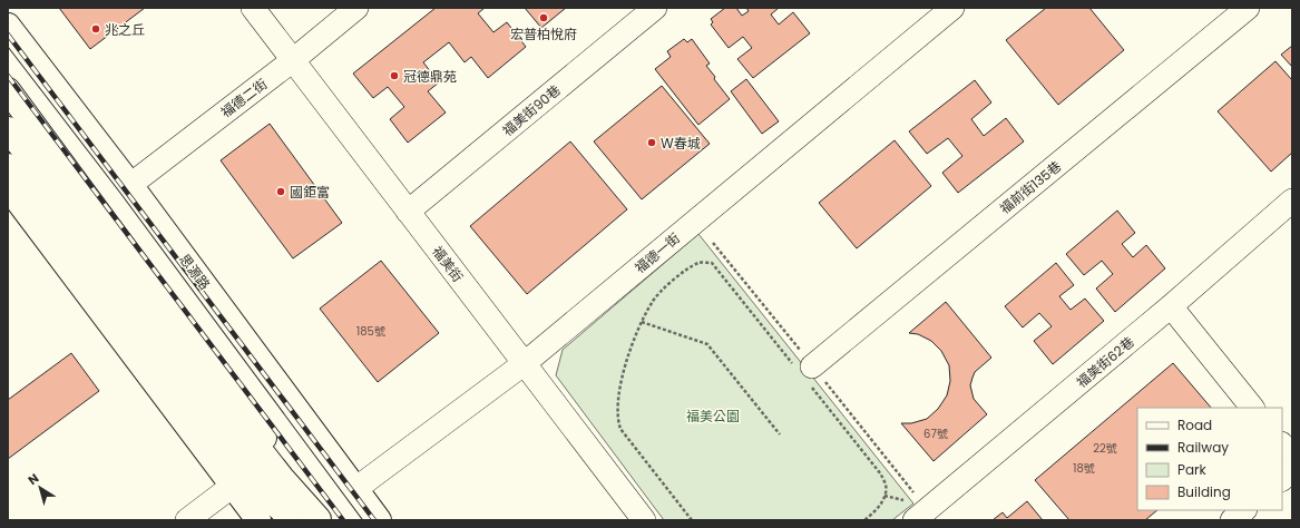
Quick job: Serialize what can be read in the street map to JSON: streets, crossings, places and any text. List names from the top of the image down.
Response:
{
  "streets": {
    "main road": ["思源路"],
    "street": [
      "福德二街",
      "福美街90巷",
      "福前街135巷",
      "福德一街",
      "福美街",
      "福美街62巷"
    ]
  },
  "crossings": [
    ["福德二街", "福美街"],
    ["福德二街", "思源路"],
    ["福美街90巷", "福美街"],
    ["福德一街", "福美街"],
    ["福德一街", "思源路"]
  ],
  "parks": ["福美公園"],
  "places": [
    "宏普柏悅府",
    "兆之丘",
    "冠德鼎苑",
    "W春城",
    "國鉅富"
  ],
  "house_numbers": [
    "185號",
    "67號",
    "22號",
    "18號"
  ],
  "legend": [
    "Road",
    "Railway",
    "Park",
    "Building"
  ],
  "north": "top left"
}
